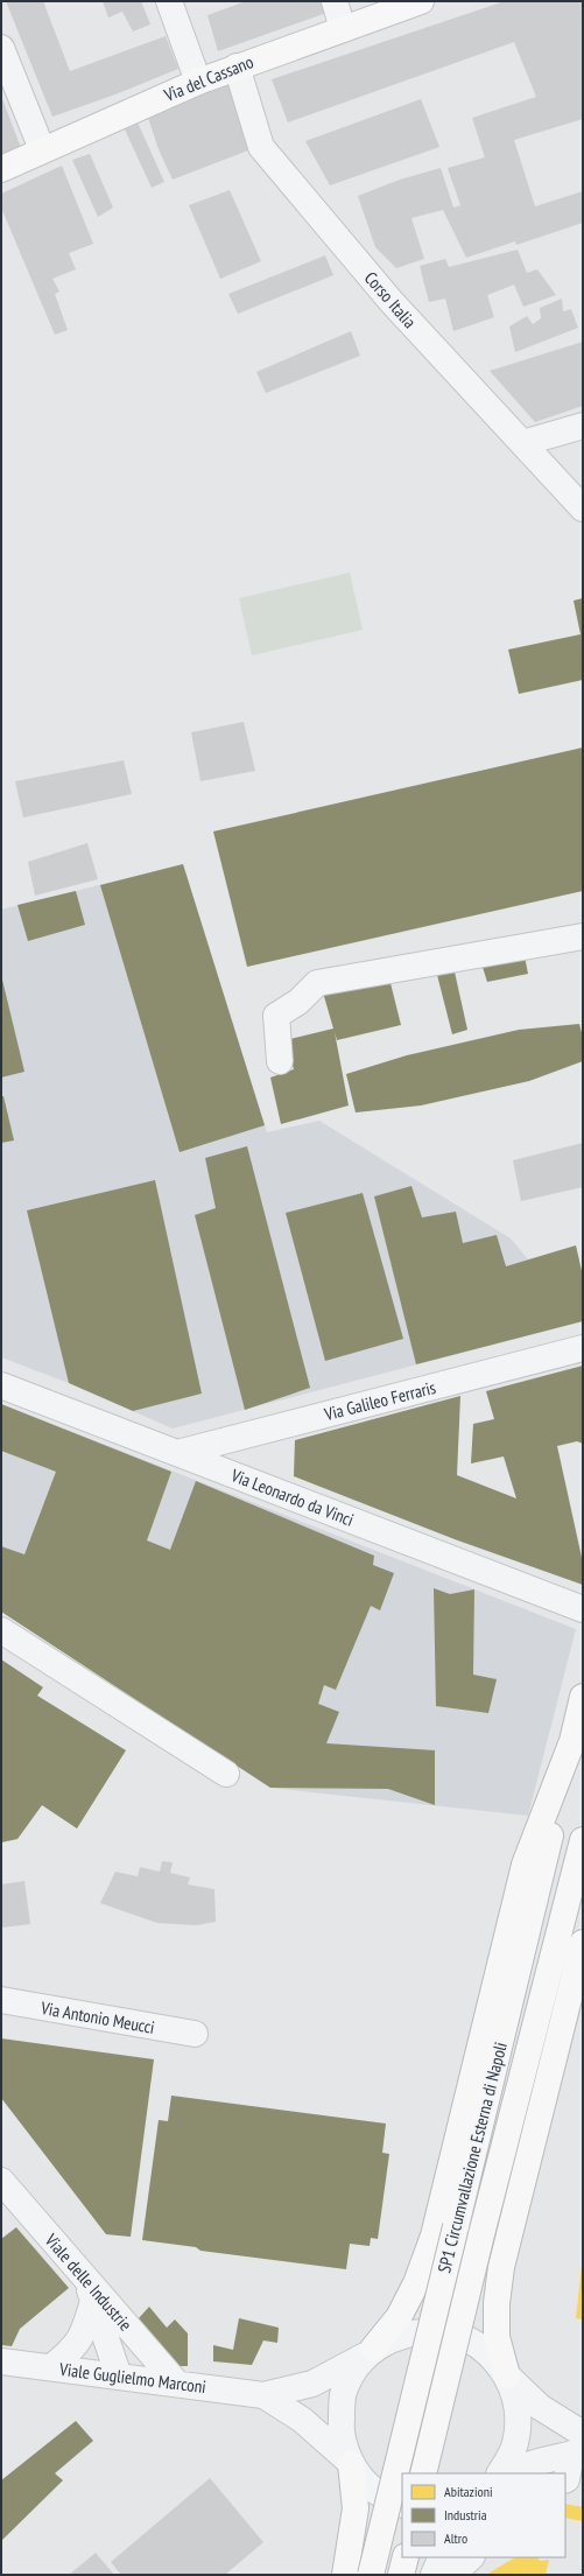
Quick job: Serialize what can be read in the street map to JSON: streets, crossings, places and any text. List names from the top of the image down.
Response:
{
  "streets": {
    "main road": ["Via del Cassano", "SP1 Circumvallazione Esterna di Napoli"],
    "street": [
      "Corso Italia",
      "Via Galileo Ferraris",
      "Via Leonardo da Vinci",
      "Via Antonio Meucci",
      "Viale delle Industrie",
      "Viale Guglielmo Marconi"
    ]
  },
  "crossings": [
    ["Via del Cassano", "Corso Italia"],
    ["Via Galileo Ferraris", "Via Leonardo da Vinci"],
    ["Viale delle Industrie", "Viale Guglielmo Marconi"]
  ],
  "legend": ["Abitazioni", "Industria", "Altro"]
}
